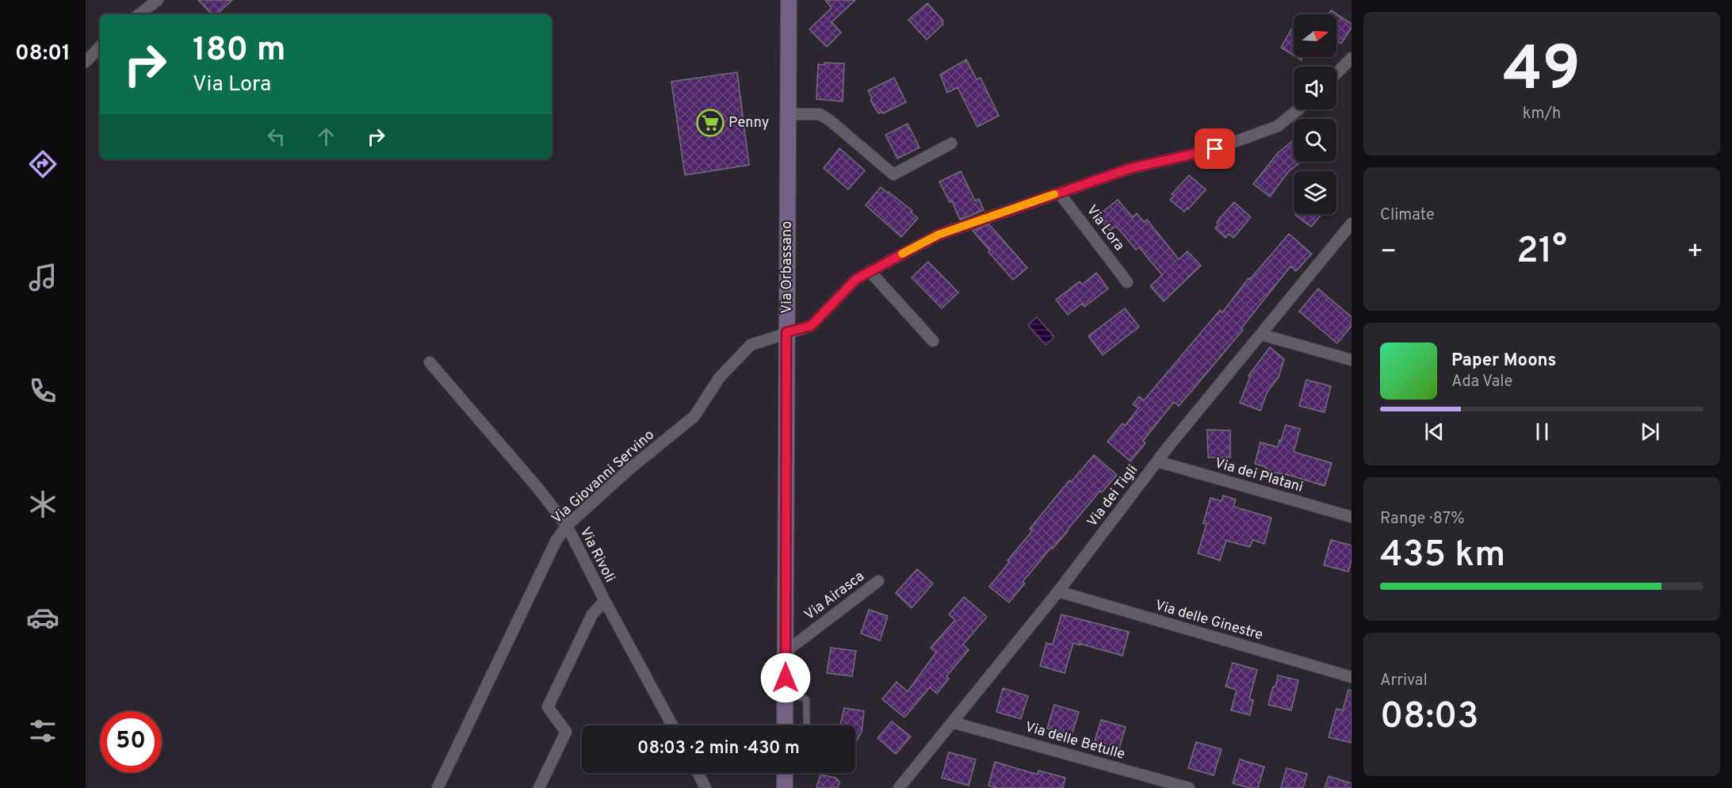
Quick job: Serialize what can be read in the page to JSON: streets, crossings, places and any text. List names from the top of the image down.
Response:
{
  "streets": {
    "main road": ["Via Orbassano"],
    "street": [
      "Via Lora",
      "Via dei Platani",
      "Via Giovanni Servino",
      "Via dei Tigli",
      "Via Rivoli",
      "Via Airasca",
      "Via delle Ginestre",
      "Via delle Betulle"
    ]
  },
  "crossings": [
    ["Via Lora", "Via Orbassano"],
    ["Via Lora", "Via Giovanni Servino"],
    ["Via Orbassano", "Via Giovanni Servino"],
    ["Via Orbassano", "Via Airasca"],
    ["Via dei Platani", "Via dei Tigli"],
    ["Via Giovanni Servino", "Via Rivoli"],
    ["Via dei Tigli", "Via delle Ginestre"],
    ["Via dei Tigli", "Via delle Betulle"]
  ],
  "places": {
    "supermarket": ["Penny"]
  },
  "north": "right",
  "page": {
    "tabs": "08:01",
    "tile": [
      ["49", "km/h"],
      "Climate",
      ["Range · 87%", "435 km"],
      ["Arrival", "08:03"]
    ],
    "turn": ["180 m", "Via Lora"],
    "heat": ["−", "21°", "+"],
    "song": ["Paper Moons", "Ada Vale"],
    "limit": "50",
    "trip": "08:03 · 2 min · 430 m"
  }
}
